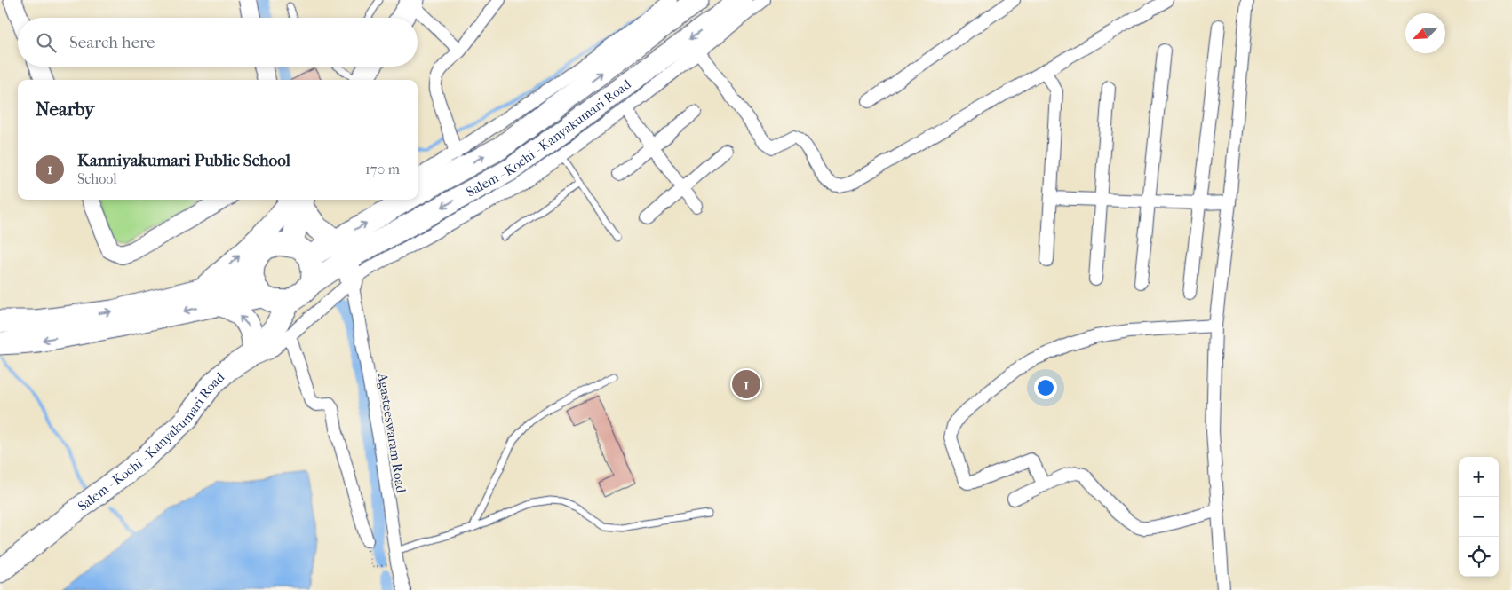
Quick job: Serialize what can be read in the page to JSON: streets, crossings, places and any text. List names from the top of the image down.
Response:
{
  "streets": {
    "highway": ["Salem - Kochi - Kanyakumari Road"],
    "street": ["Agasteeswaram Road"]
  },
  "crossings": [
    ["Salem - Kochi - Kanyakumari Road", "Agasteeswaram Road"]
  ],
  "north": "bottom left",
  "page": {
    "search": "Search here",
    "heading": "Nearby",
    "list": [
      {
        "mark": "1",
        "name": "Kanniyakumari Public School",
        "note": "School",
        "value": "170 m"
      }
    ],
    "pins": "1",
    "map_buttons": ["+", "−"]
  }
}
